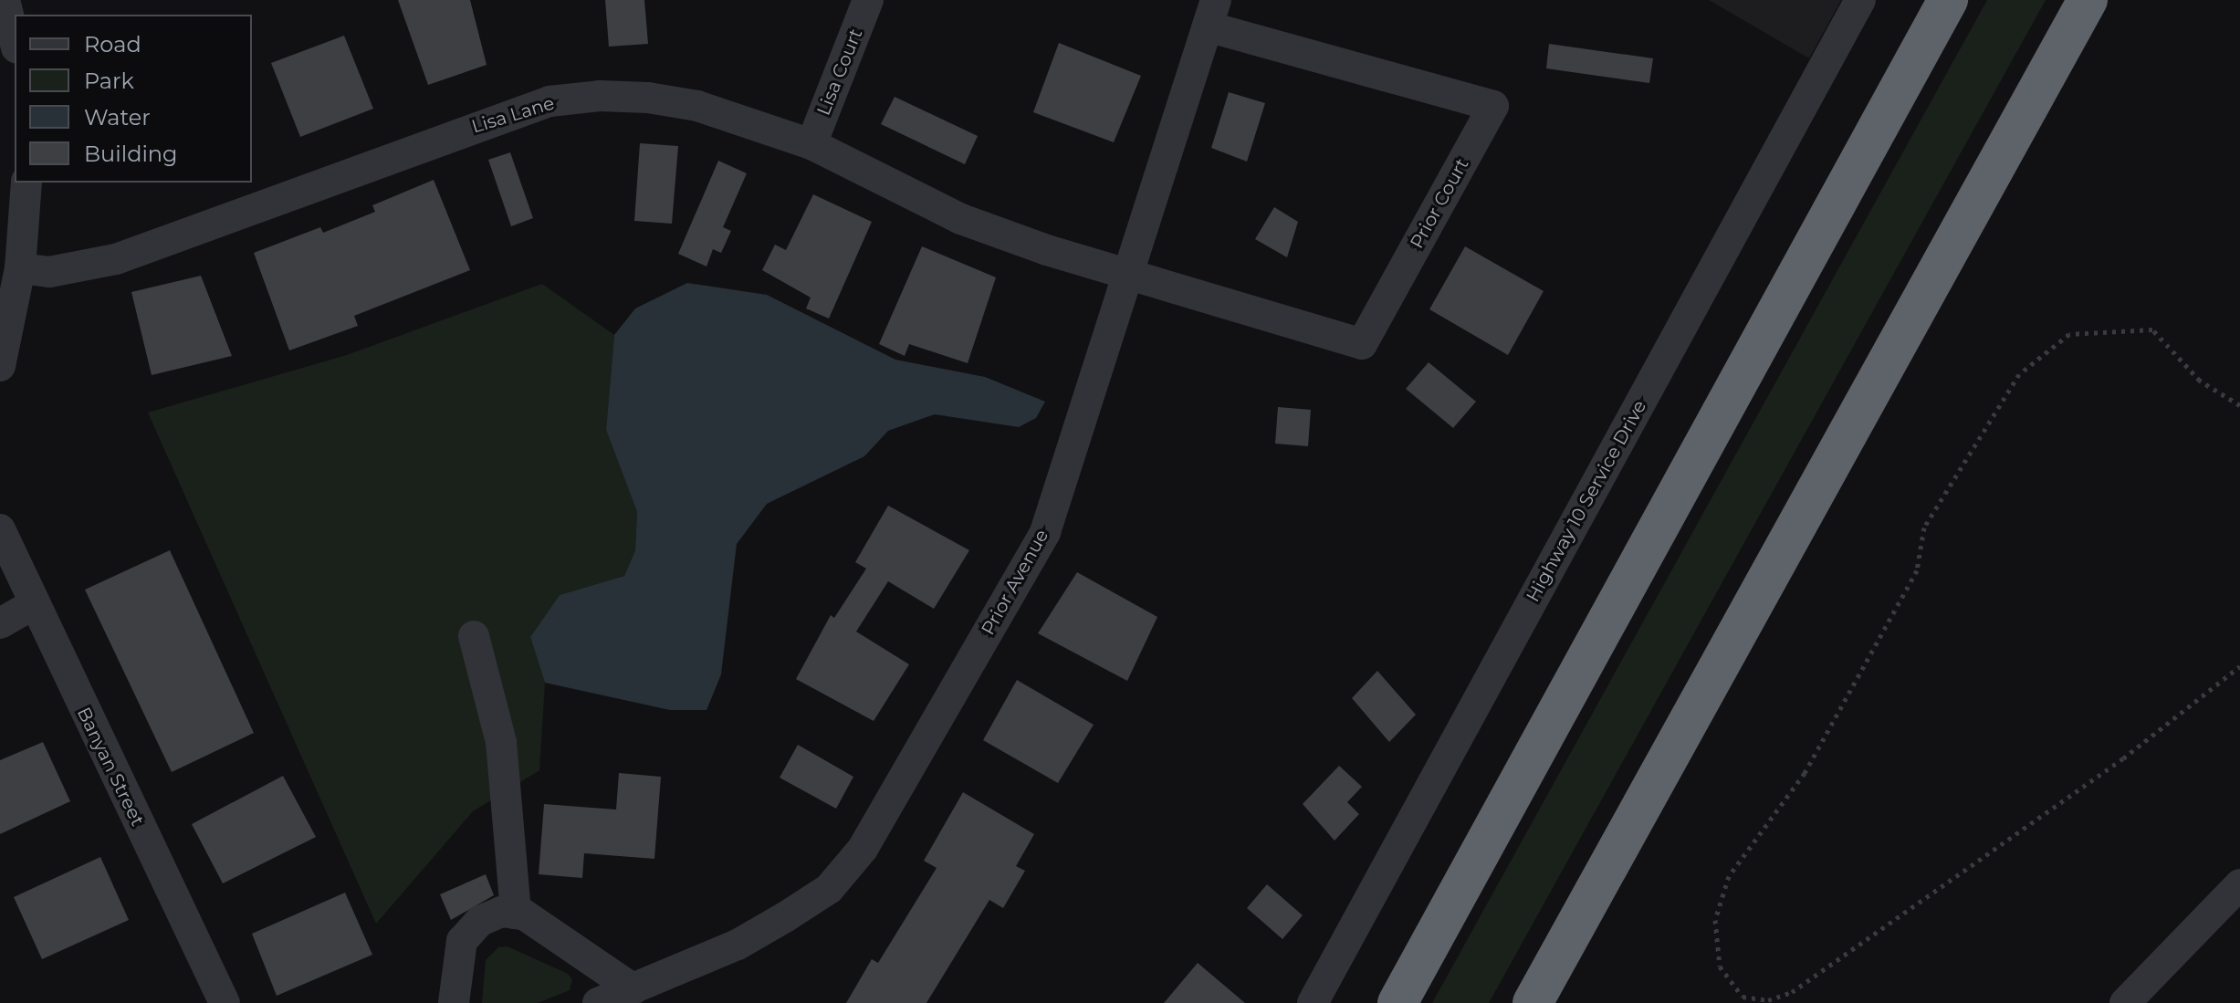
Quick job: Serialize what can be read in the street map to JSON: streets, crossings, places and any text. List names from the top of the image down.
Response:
{
  "streets": {
    "street": [
      "Lisa Court",
      "Lisa Lane",
      "Prior Court",
      "Highway 10 Service Drive",
      "Prior Avenue",
      "Banyan Street"
    ]
  },
  "crossings": [
    ["Lisa Court", "Lisa Lane"],
    ["Lisa Lane", "Prior Court"],
    ["Lisa Lane", "Prior Avenue"],
    ["Prior Court", "Prior Avenue"]
  ],
  "legend": [
    "Road",
    "Park",
    "Water",
    "Building"
  ]
}
